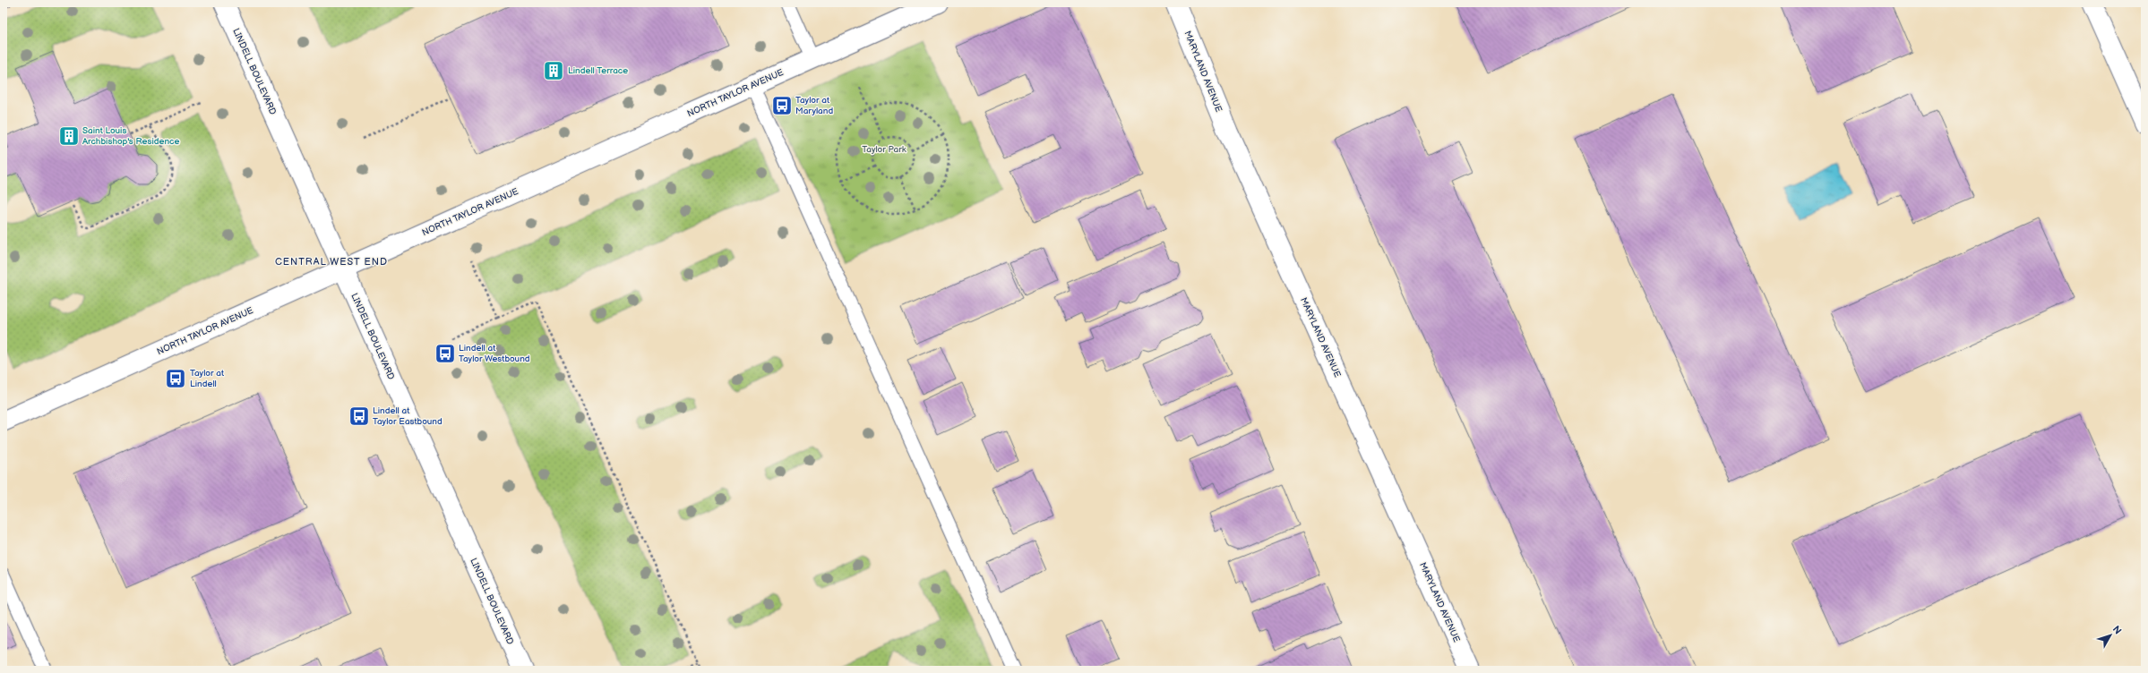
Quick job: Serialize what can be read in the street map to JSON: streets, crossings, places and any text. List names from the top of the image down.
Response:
{
  "streets": {
    "street": ["LINDELL BOULEVARD", "MARYLAND AVENUE", "NORTH TAYLOR AVENUE"]
  },
  "crossings": [
    ["LINDELL BOULEVARD", "NORTH TAYLOR AVENUE"]
  ],
  "districts": ["CENTRAL WEST END"],
  "parks": ["Taylor Park"],
  "places": {
    "building": ["Lindell Terrace", "Saint Louis Archbishop's Residence"],
    "bus stop": [
      "Taylor at Maryland",
      "Lindell at Taylor Westbound",
      "Taylor at Lindell",
      "Lindell at Taylor Eastbound"
    ]
  },
  "north": "top right"
}
